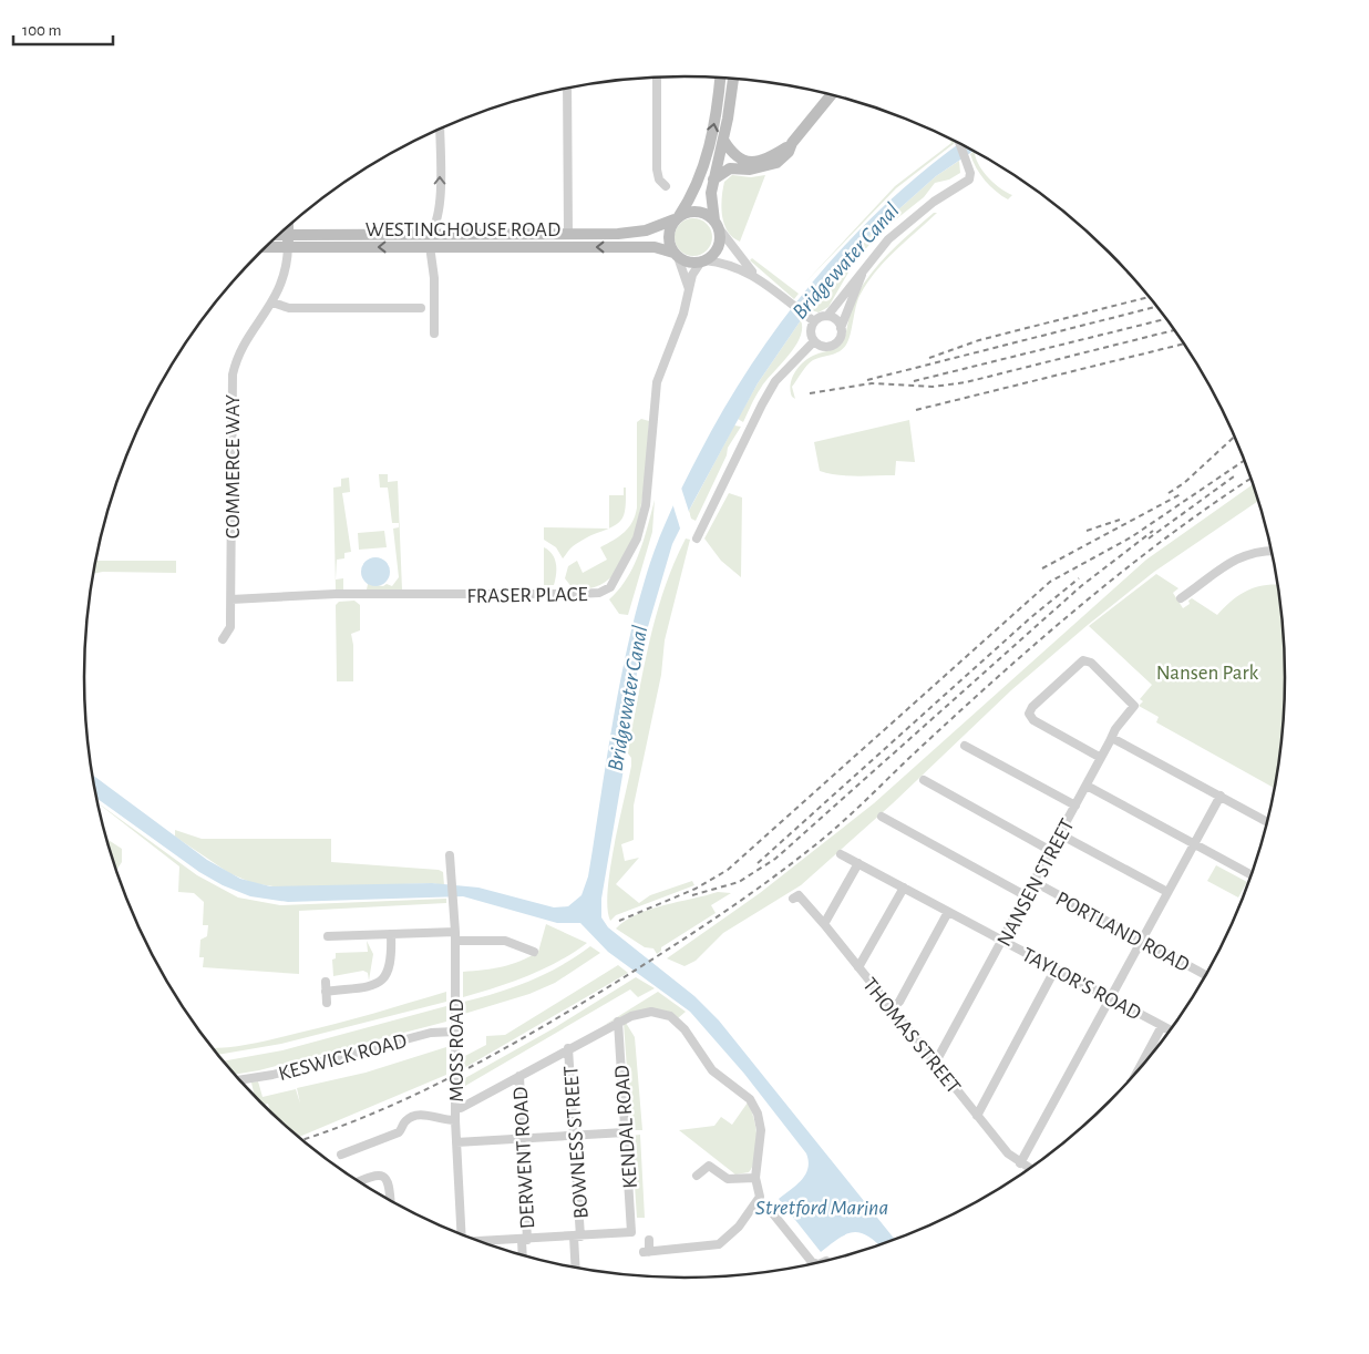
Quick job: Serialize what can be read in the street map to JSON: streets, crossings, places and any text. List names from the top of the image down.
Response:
{
  "streets": {
    "street": [
      "WESTINGHOUSE ROAD",
      "COMMERCE WAY",
      "FRASER PLACE",
      "NANSEN STREET",
      "PORTLAND ROAD",
      "TAYLOR'S ROAD",
      "THOMAS STREET",
      "MOSS ROAD",
      "KESWICK ROAD",
      "KENDAL ROAD",
      "BOWNESS STREET",
      "DERWENT ROAD"
    ]
  },
  "crossings": [
    ["WESTINGHOUSE ROAD", "COMMERCE WAY"],
    ["WESTINGHOUSE ROAD", "FRASER PLACE"],
    ["COMMERCE WAY", "FRASER PLACE"],
    ["NANSEN STREET", "PORTLAND ROAD"],
    ["NANSEN STREET", "TAYLOR'S ROAD"],
    ["NANSEN STREET", "THOMAS STREET"],
    ["MOSS ROAD", "KESWICK ROAD"],
    ["KENDAL ROAD", "BOWNESS STREET"]
  ],
  "water": ["Bridgewater Canal", "Stretford Marina"],
  "parks": ["Nansen Park"],
  "scale_bar": "100 m"
}
